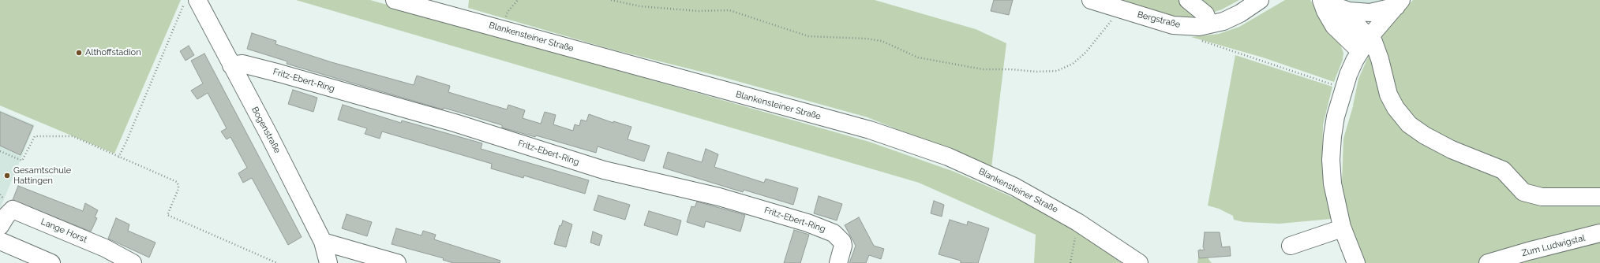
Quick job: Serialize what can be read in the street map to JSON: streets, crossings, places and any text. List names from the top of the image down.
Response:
{
  "streets": {
    "street": [
      "Bergstraße",
      "Blankensteiner Straße",
      "Fritz-Ebert-Ring",
      "Bogenstraße",
      "Lange Horst",
      "Zum Ludwigstal"
    ]
  },
  "crossings": [
    ["Fritz-Ebert-Ring", "Bogenstraße"]
  ],
  "places": ["Althoffstadion", "Gesamtschule Hattingen"]
}
